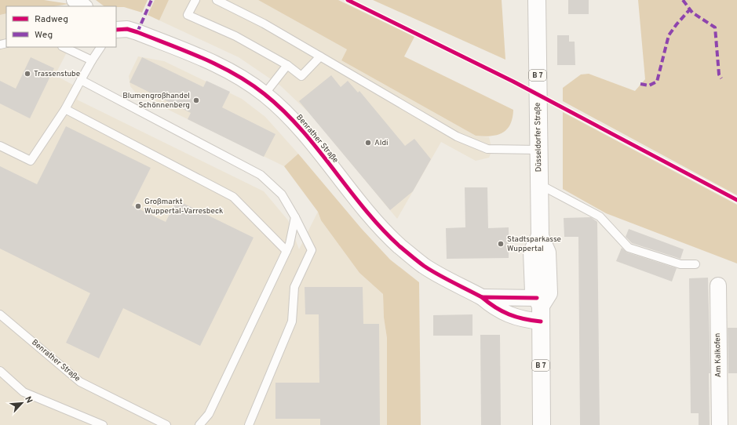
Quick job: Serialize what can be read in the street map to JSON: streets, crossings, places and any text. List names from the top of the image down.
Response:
{
  "streets": {
    "main road": ["B 7", "Düsseldorfer Straße"],
    "street": ["Benrather Straße", "Am Kalkofen"]
  },
  "crossings": [
    ["B 7", "Düsseldorfer Straße"],
    ["B 7", "Benrather Straße"],
    ["Düsseldorfer Straße", "Benrather Straße"]
  ],
  "places": [
    "Trassenstube",
    "Blumengroßhandel Schönnenberg",
    "Aldi",
    "Großmarkt Wuppertal-Varresbeck",
    "Stadtsparkasse Wuppertal"
  ],
  "legend": ["Radweg", "Weg"],
  "north": "top right"
}
